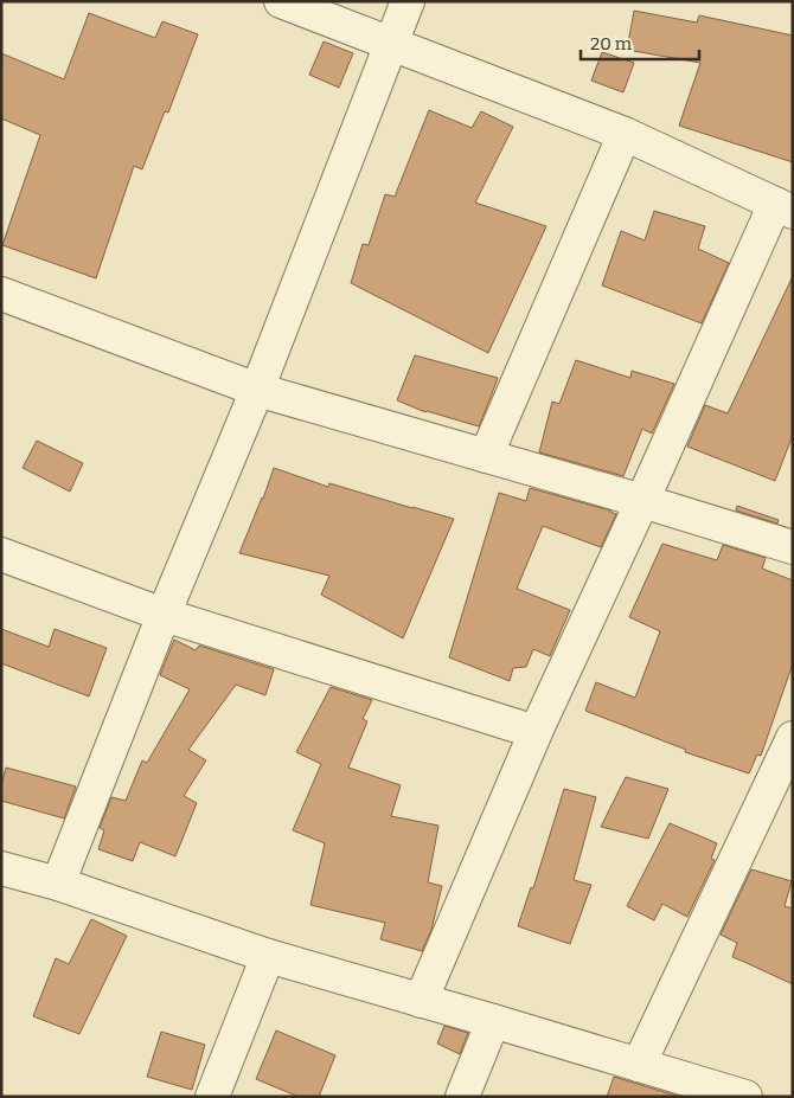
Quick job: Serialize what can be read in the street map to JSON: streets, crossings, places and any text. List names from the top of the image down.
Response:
{
  "scale_bar": "20 m"
}
